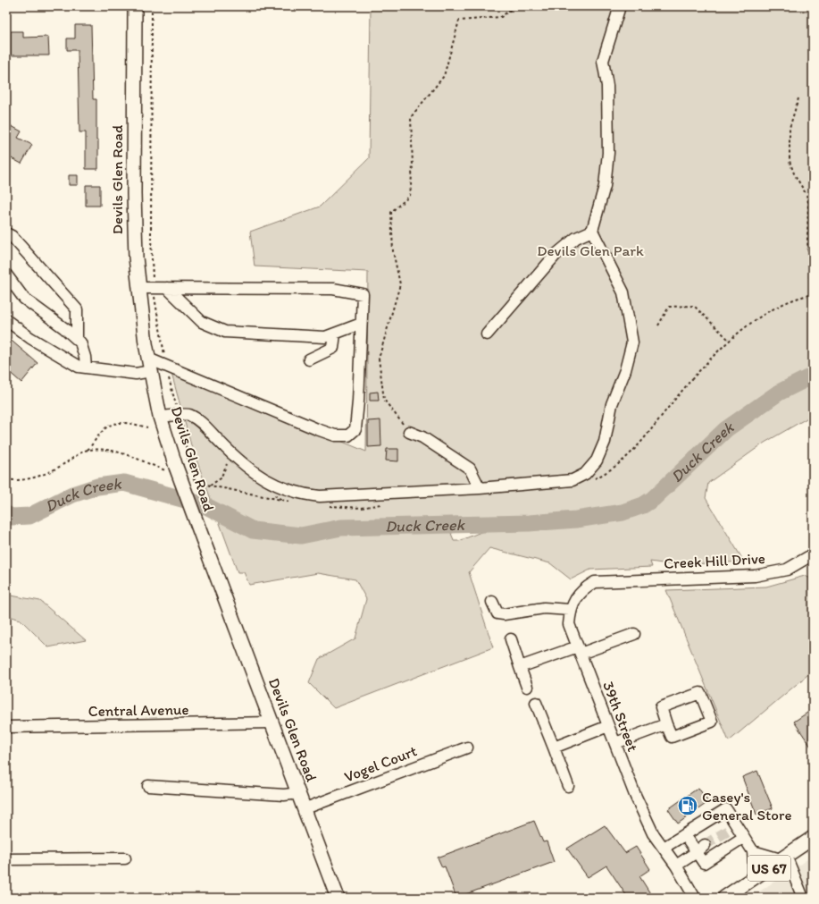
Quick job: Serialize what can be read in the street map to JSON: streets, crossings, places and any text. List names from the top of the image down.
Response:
{
  "streets": {
    "main road": ["Devils Glen Road", "US 67"],
    "street": [
      "Creek Hill Drive",
      "Central Avenue",
      "39th Street",
      "Vogel Court"
    ]
  },
  "crossings": [
    ["Devils Glen Road", "Central Avenue"],
    ["Devils Glen Road", "Vogel Court"],
    ["Creek Hill Drive", "39th Street"]
  ],
  "water": ["Duck Creek"],
  "parks": ["Devils Glen Park"],
  "places": {
    "fuel station": ["Casey's General Store"]
  }
}
